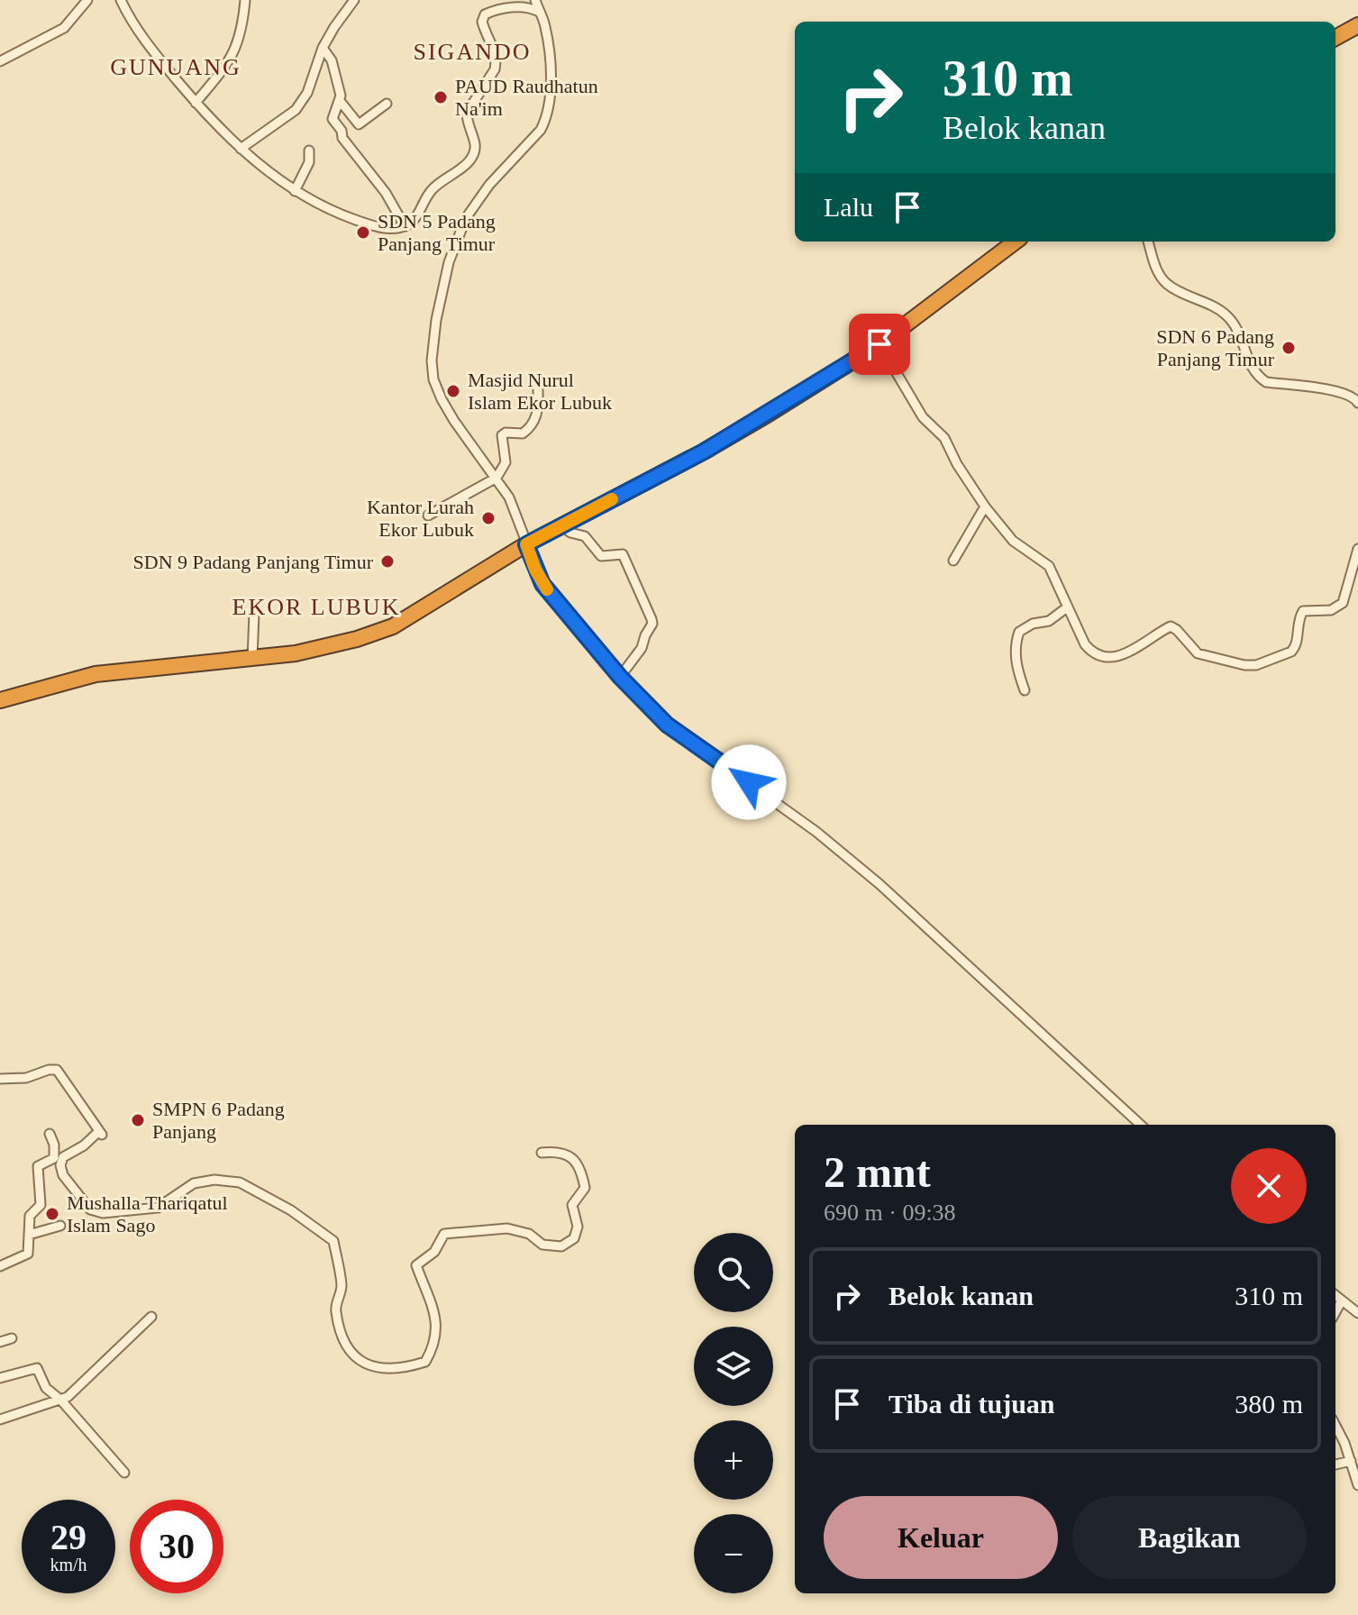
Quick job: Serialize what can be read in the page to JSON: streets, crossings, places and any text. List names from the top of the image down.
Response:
{
  "districts": ["SIGANDO", "GUNUANG", "EKOR LUBUK"],
  "places": [
    "PAUD Raudhatun Na'im",
    "SDN 5 Padang Panjang Timur",
    "SDN 6 Padang Panjang Timur",
    "Masjid Nurul Islam Ekor Lubuk",
    "Kantor Lurah Ekor Lubuk",
    "SDN 9 Padang Panjang Timur",
    "SMPN 6 Padang Panjang",
    "Mushalla Thariqatul Islam Sago"
  ],
  "page": {
    "turn": ["310 m", "Belok kanan"],
    "then": "Lalu",
    "heading": ["2 mnt", "690 m · 09:38"],
    "map_buttons": ["+", "−"],
    "list": [
      {
        "name": "Belok kanan",
        "value": "310 m"
      },
      {
        "name": "Tiba di tujuan",
        "value": "380 m"
      }
    ],
    "buttons": ["Keluar", "Bagikan"],
    "speed": "29 km/h",
    "limit": "30"
  }
}
